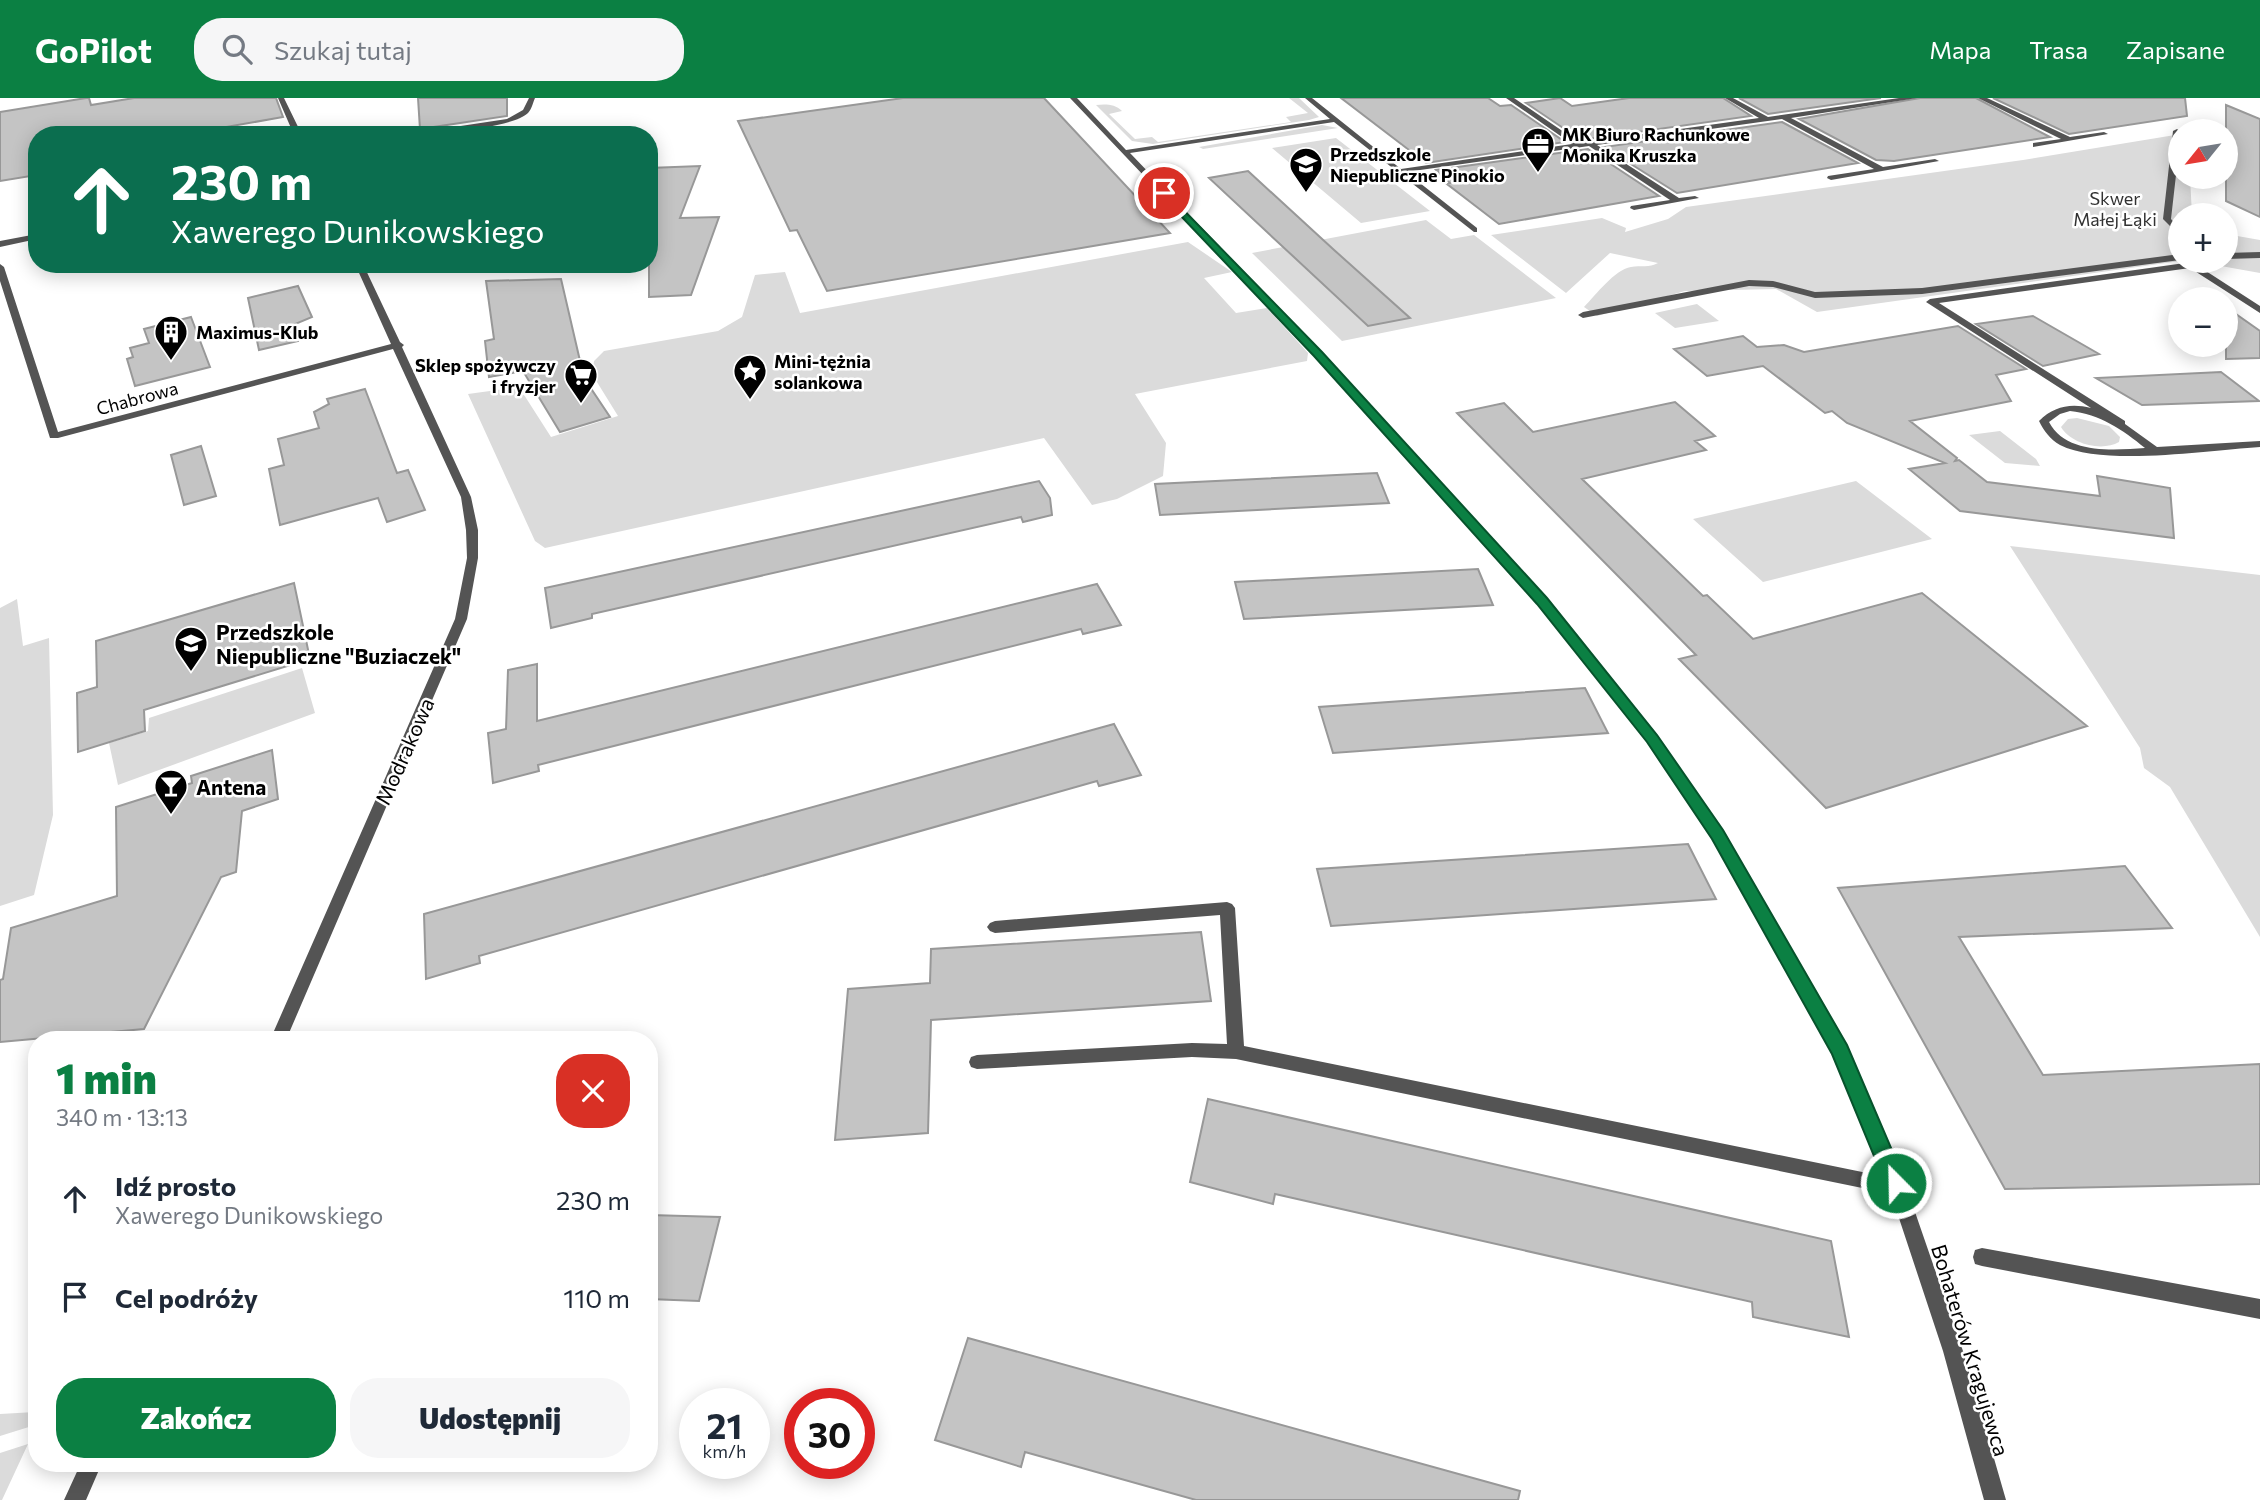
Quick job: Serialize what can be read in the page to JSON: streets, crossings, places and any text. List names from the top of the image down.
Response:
{
  "streets": {
    "street": ["Chabrowa", "Modrakowa", "Bohaterów Kragujewca"]
  },
  "crossings": [
    ["Chabrowa", "Modrakowa"]
  ],
  "parks": ["Skwer Małej Łąki"],
  "places": {
    "office": ["MK Biuro Rachunkowe Monika Kruszka"],
    "school or university": ["Przedszkole Niepubliczne Pinokio", "Przedszkole Niepubliczne \"Buziaczek\""],
    "building": ["Maximus-Klub"],
    "place": ["Mini-tężnia solankowa"],
    "supermarket": ["Sklep spożywczy i fryzjer"],
    "bar": ["Antena"]
  },
  "north": "bottom left",
  "page": {
    "header": "GoPilot",
    "search": "Szukaj tutaj",
    "nav": ["Mapa", "Trasa", "Zapisane"],
    "map_buttons": ["+", "−"],
    "turn": ["230 m", "Xawerego Dunikowskiego"],
    "heading": ["1 min", "340 m · 13:13"],
    "list": [
      {
        "name": "Idź prosto",
        "note": "Xawerego Dunikowskiego",
        "value": "230 m"
      },
      {
        "name": "Cel podróży",
        "value": "110 m"
      }
    ],
    "buttons": ["Zakończ", "Udostępnij"],
    "speed": "21 km/h",
    "limit": "30"
  }
}
